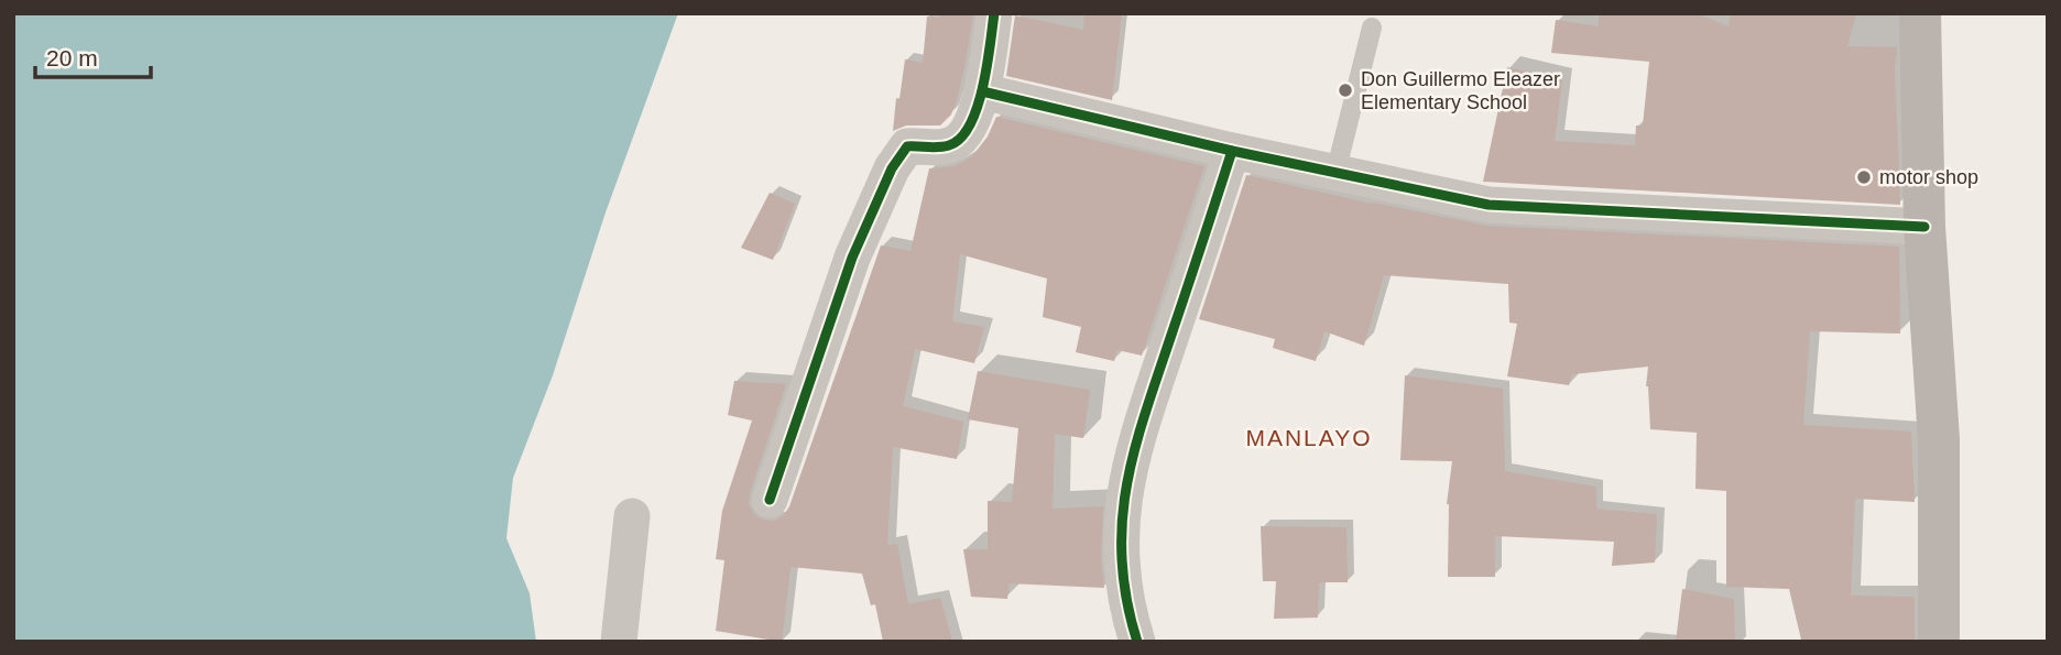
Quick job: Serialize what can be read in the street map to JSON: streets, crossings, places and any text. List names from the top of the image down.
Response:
{
  "districts": ["MANLAYO"],
  "places": ["Don Guillermo Eleazer Elementary School", "motor shop"],
  "scale_bar": "20 m"
}
